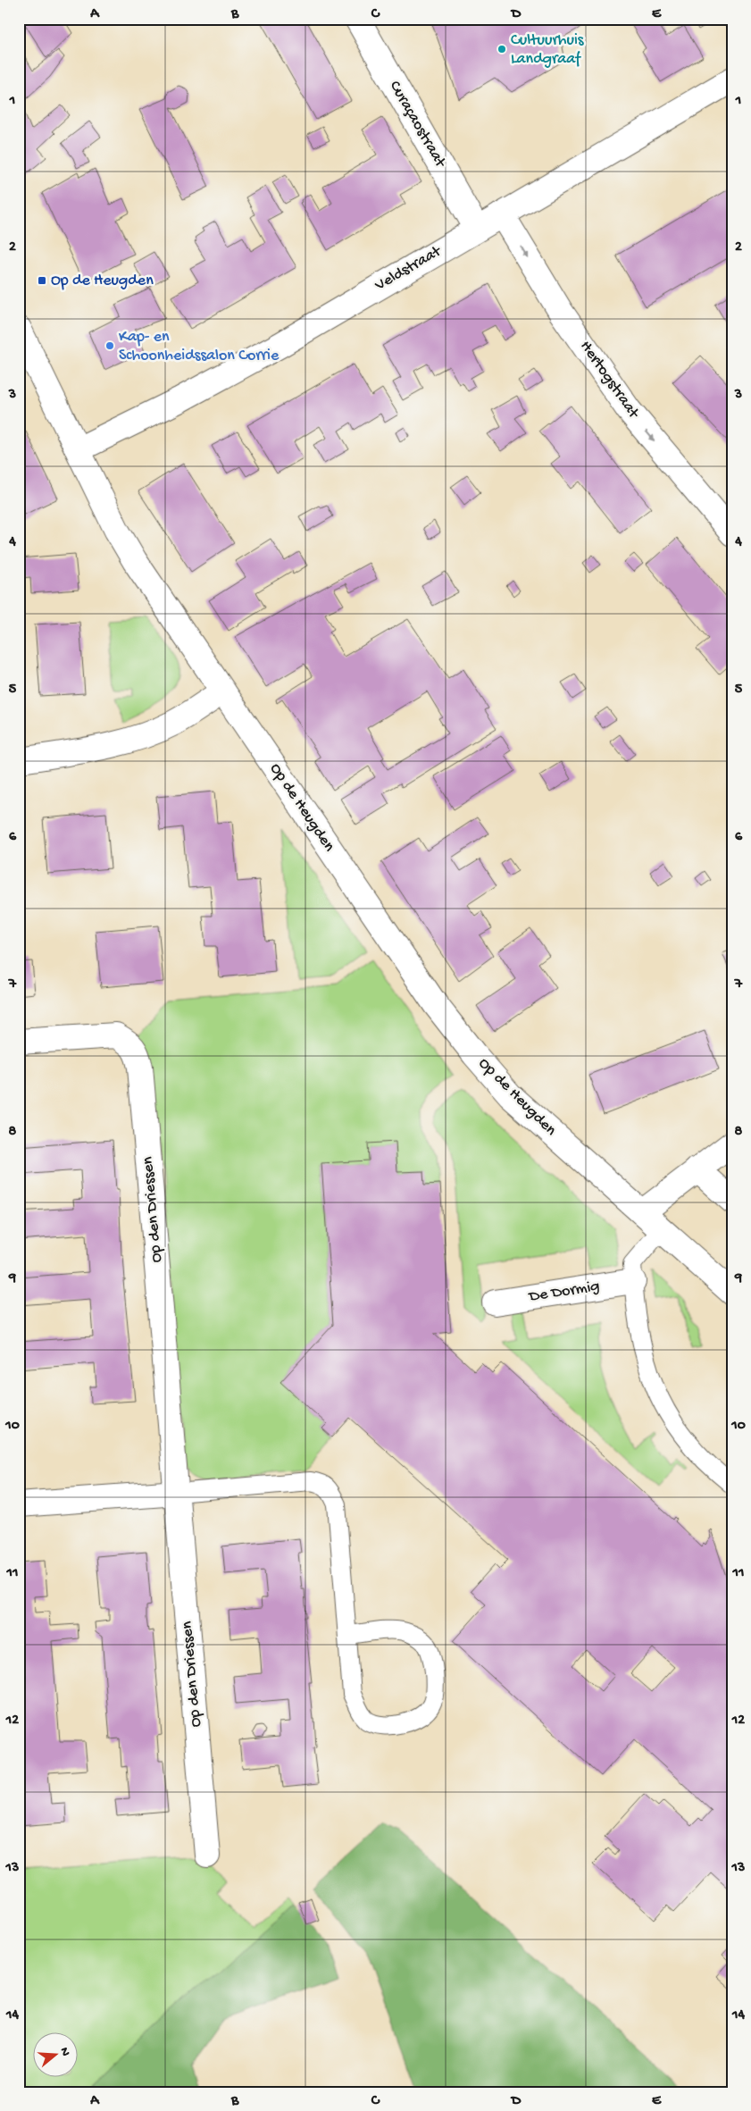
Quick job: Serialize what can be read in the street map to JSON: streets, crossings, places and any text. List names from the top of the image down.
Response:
{
  "streets": {
    "street": [
      "Curaçaostraat",
      "Veldstraat",
      "Hertogstraat",
      "Op de Heugden",
      "Op den Driessen",
      "De Dormig"
    ]
  },
  "crossings": [
    ["Curaçaostraat", "Veldstraat"],
    ["Veldstraat", "Hertogstraat"],
    ["Veldstraat", "Op de Heugden"]
  ],
  "one_way": ["Hertogstraat"],
  "places": {
    "other": ["Cultuurhuis Landgraaf", "Kap- en Schoonheidssalon Corrie"],
    "transit": ["Op de Heugden"]
  },
  "north": "right",
  "grid": {
    "columns": [
      "A",
      "B",
      "C",
      "D",
      "E"
    ],
    "rows": [
      "1",
      "2",
      "3",
      "4",
      "5",
      "6",
      "7",
      "8",
      "9",
      "10",
      "11",
      "12",
      "13",
      "14"
    ]
  }
}
